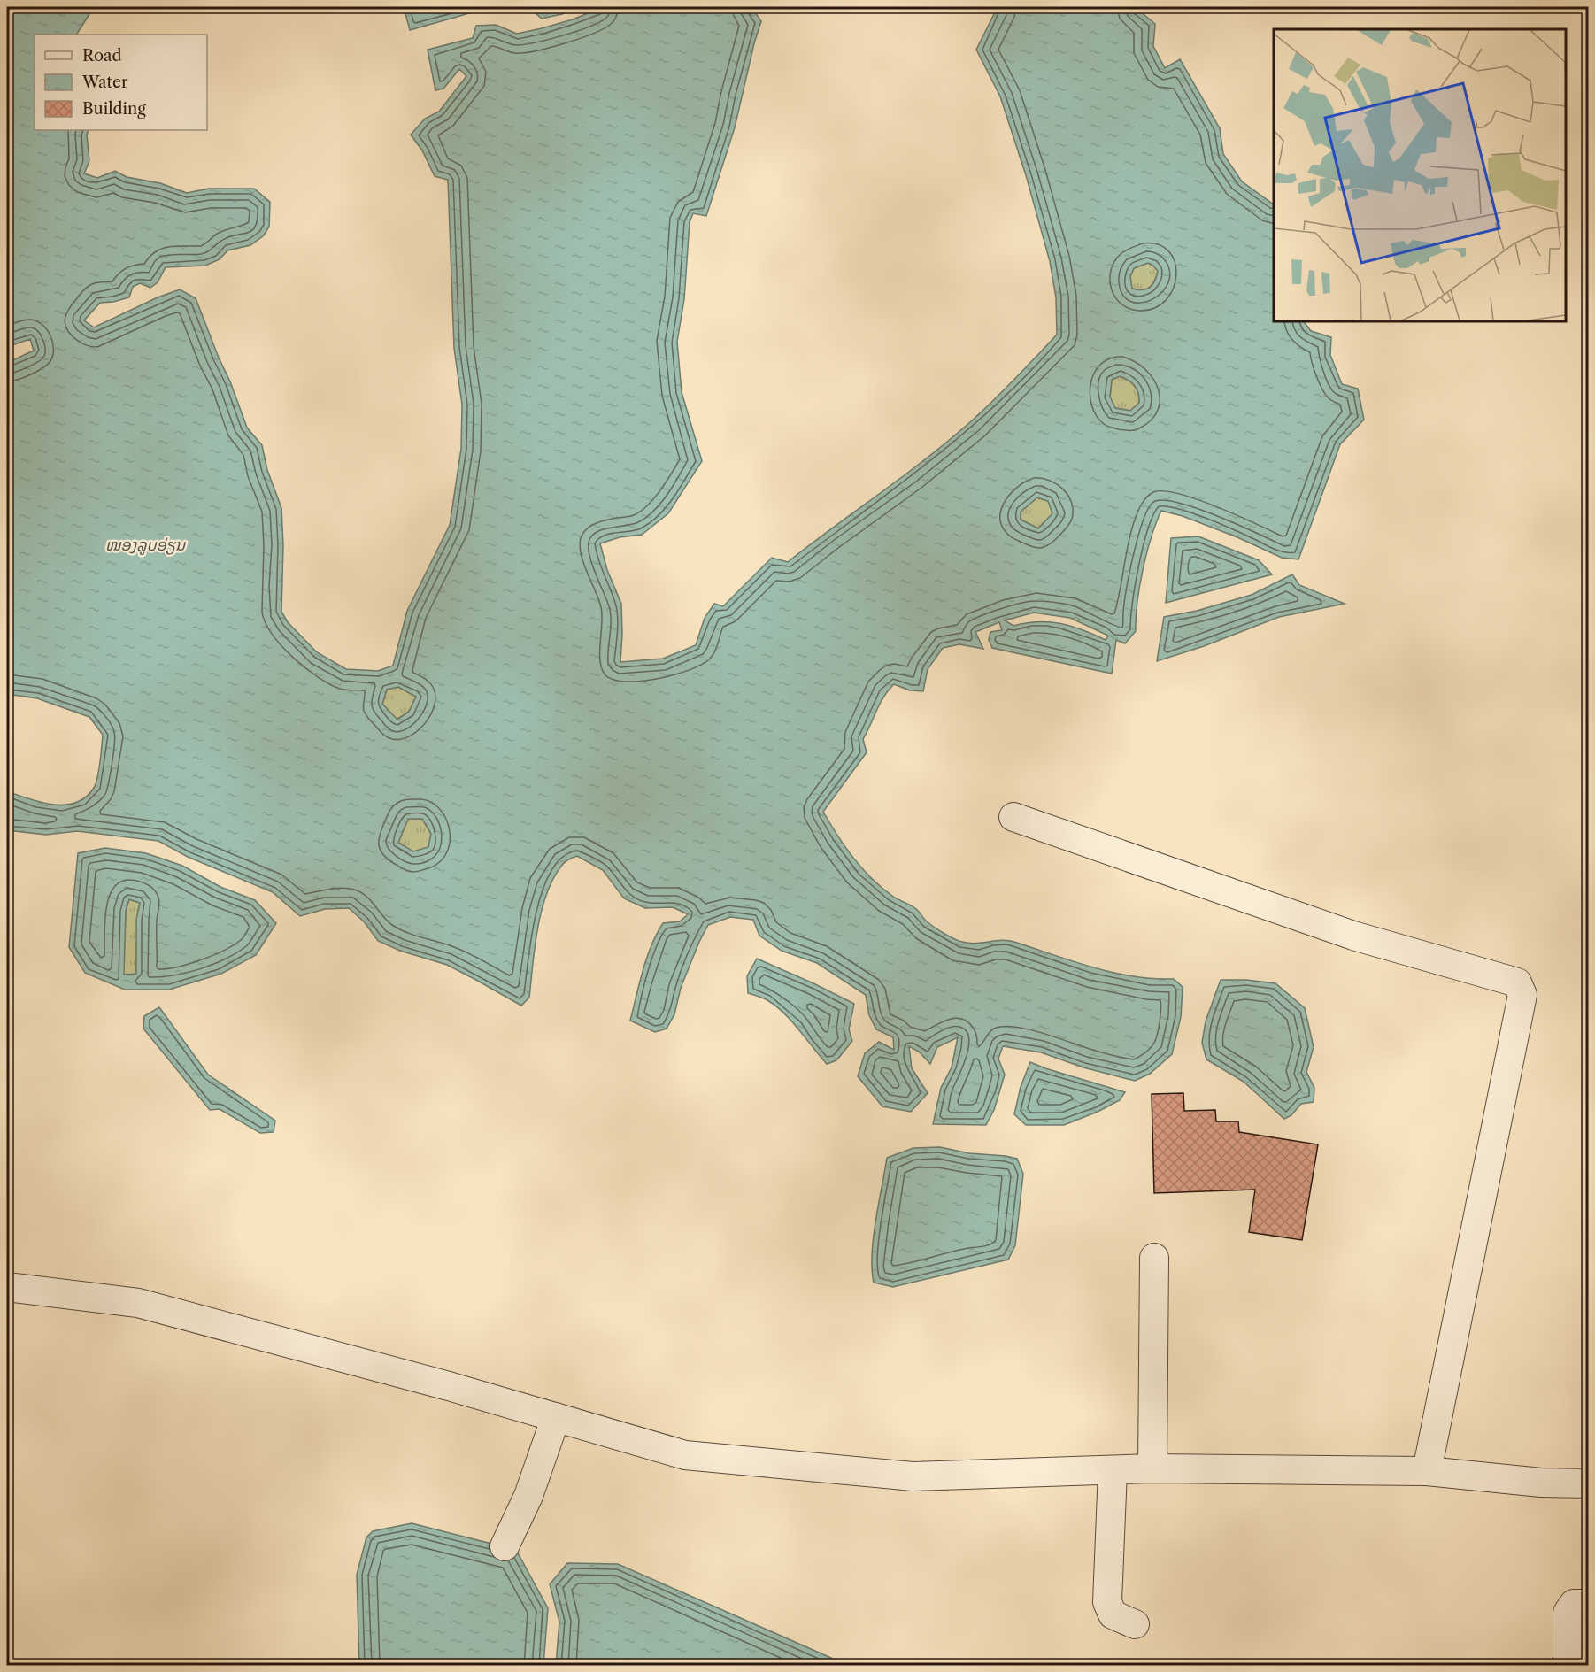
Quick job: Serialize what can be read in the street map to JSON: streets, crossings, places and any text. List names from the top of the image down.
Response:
{
  "water": ["ໜອງລູບອ່ຽນ"],
  "legend": ["Road", "Water", "Building"]
}
